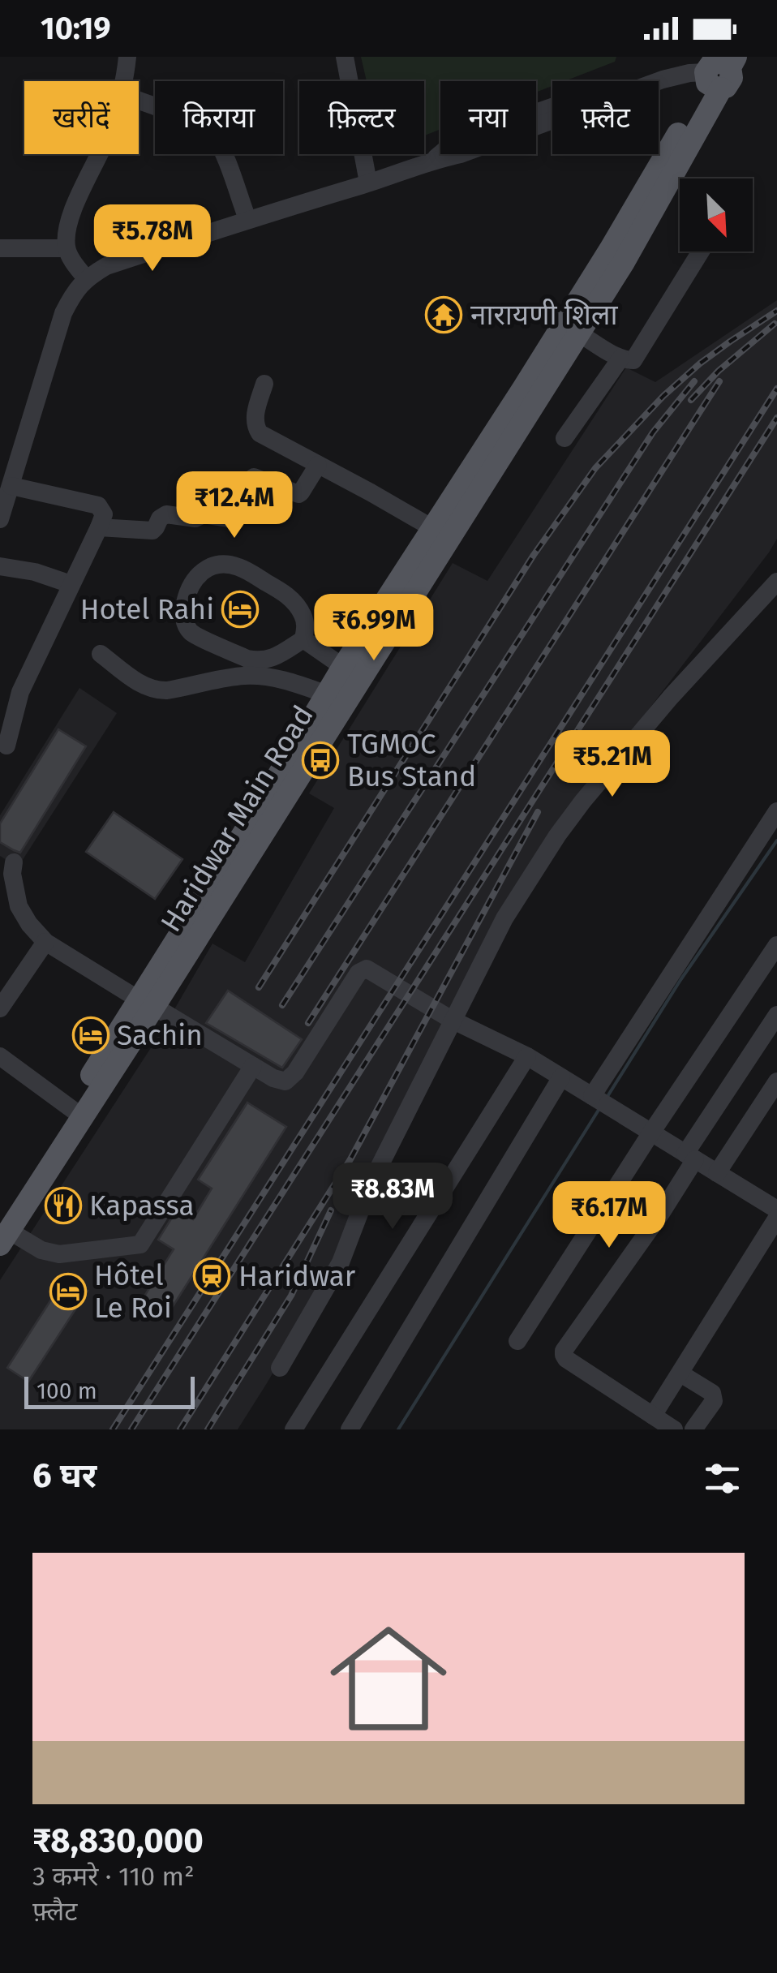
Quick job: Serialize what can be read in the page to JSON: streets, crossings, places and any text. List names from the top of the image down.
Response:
{
  "streets": {
    "main road": ["Haridwar Main Road"]
  },
  "places": {
    "temple": ["नारायणी शिला"],
    "hotel": ["Hotel Rahi", "Sachin", "Hôtel Le Roi"],
    "bus stop": ["TGMOC Bus Stand"],
    "restaurant": ["Kapassa"],
    "station": ["Haridwar"]
  },
  "scale_bar": "100 m",
  "north": "bottom right",
  "page": {
    "status": "10:19",
    "chip": [
      "खरीदें",
      "किराया",
      "फ़िल्टर",
      "नया",
      "फ़्लैट"
    ],
    "price": [
      "₹5.78M",
      "₹12.4M",
      "₹6.99M",
      "₹5.21M",
      "₹8.83M",
      "₹6.17M"
    ],
    "scale": "100 m",
    "heading": "6 घर",
    "list": [
      {
        "name": "₹8,830,000",
        "note": "3 कमरे · 110 m² · फ़्लैट"
      }
    ]
  }
}
